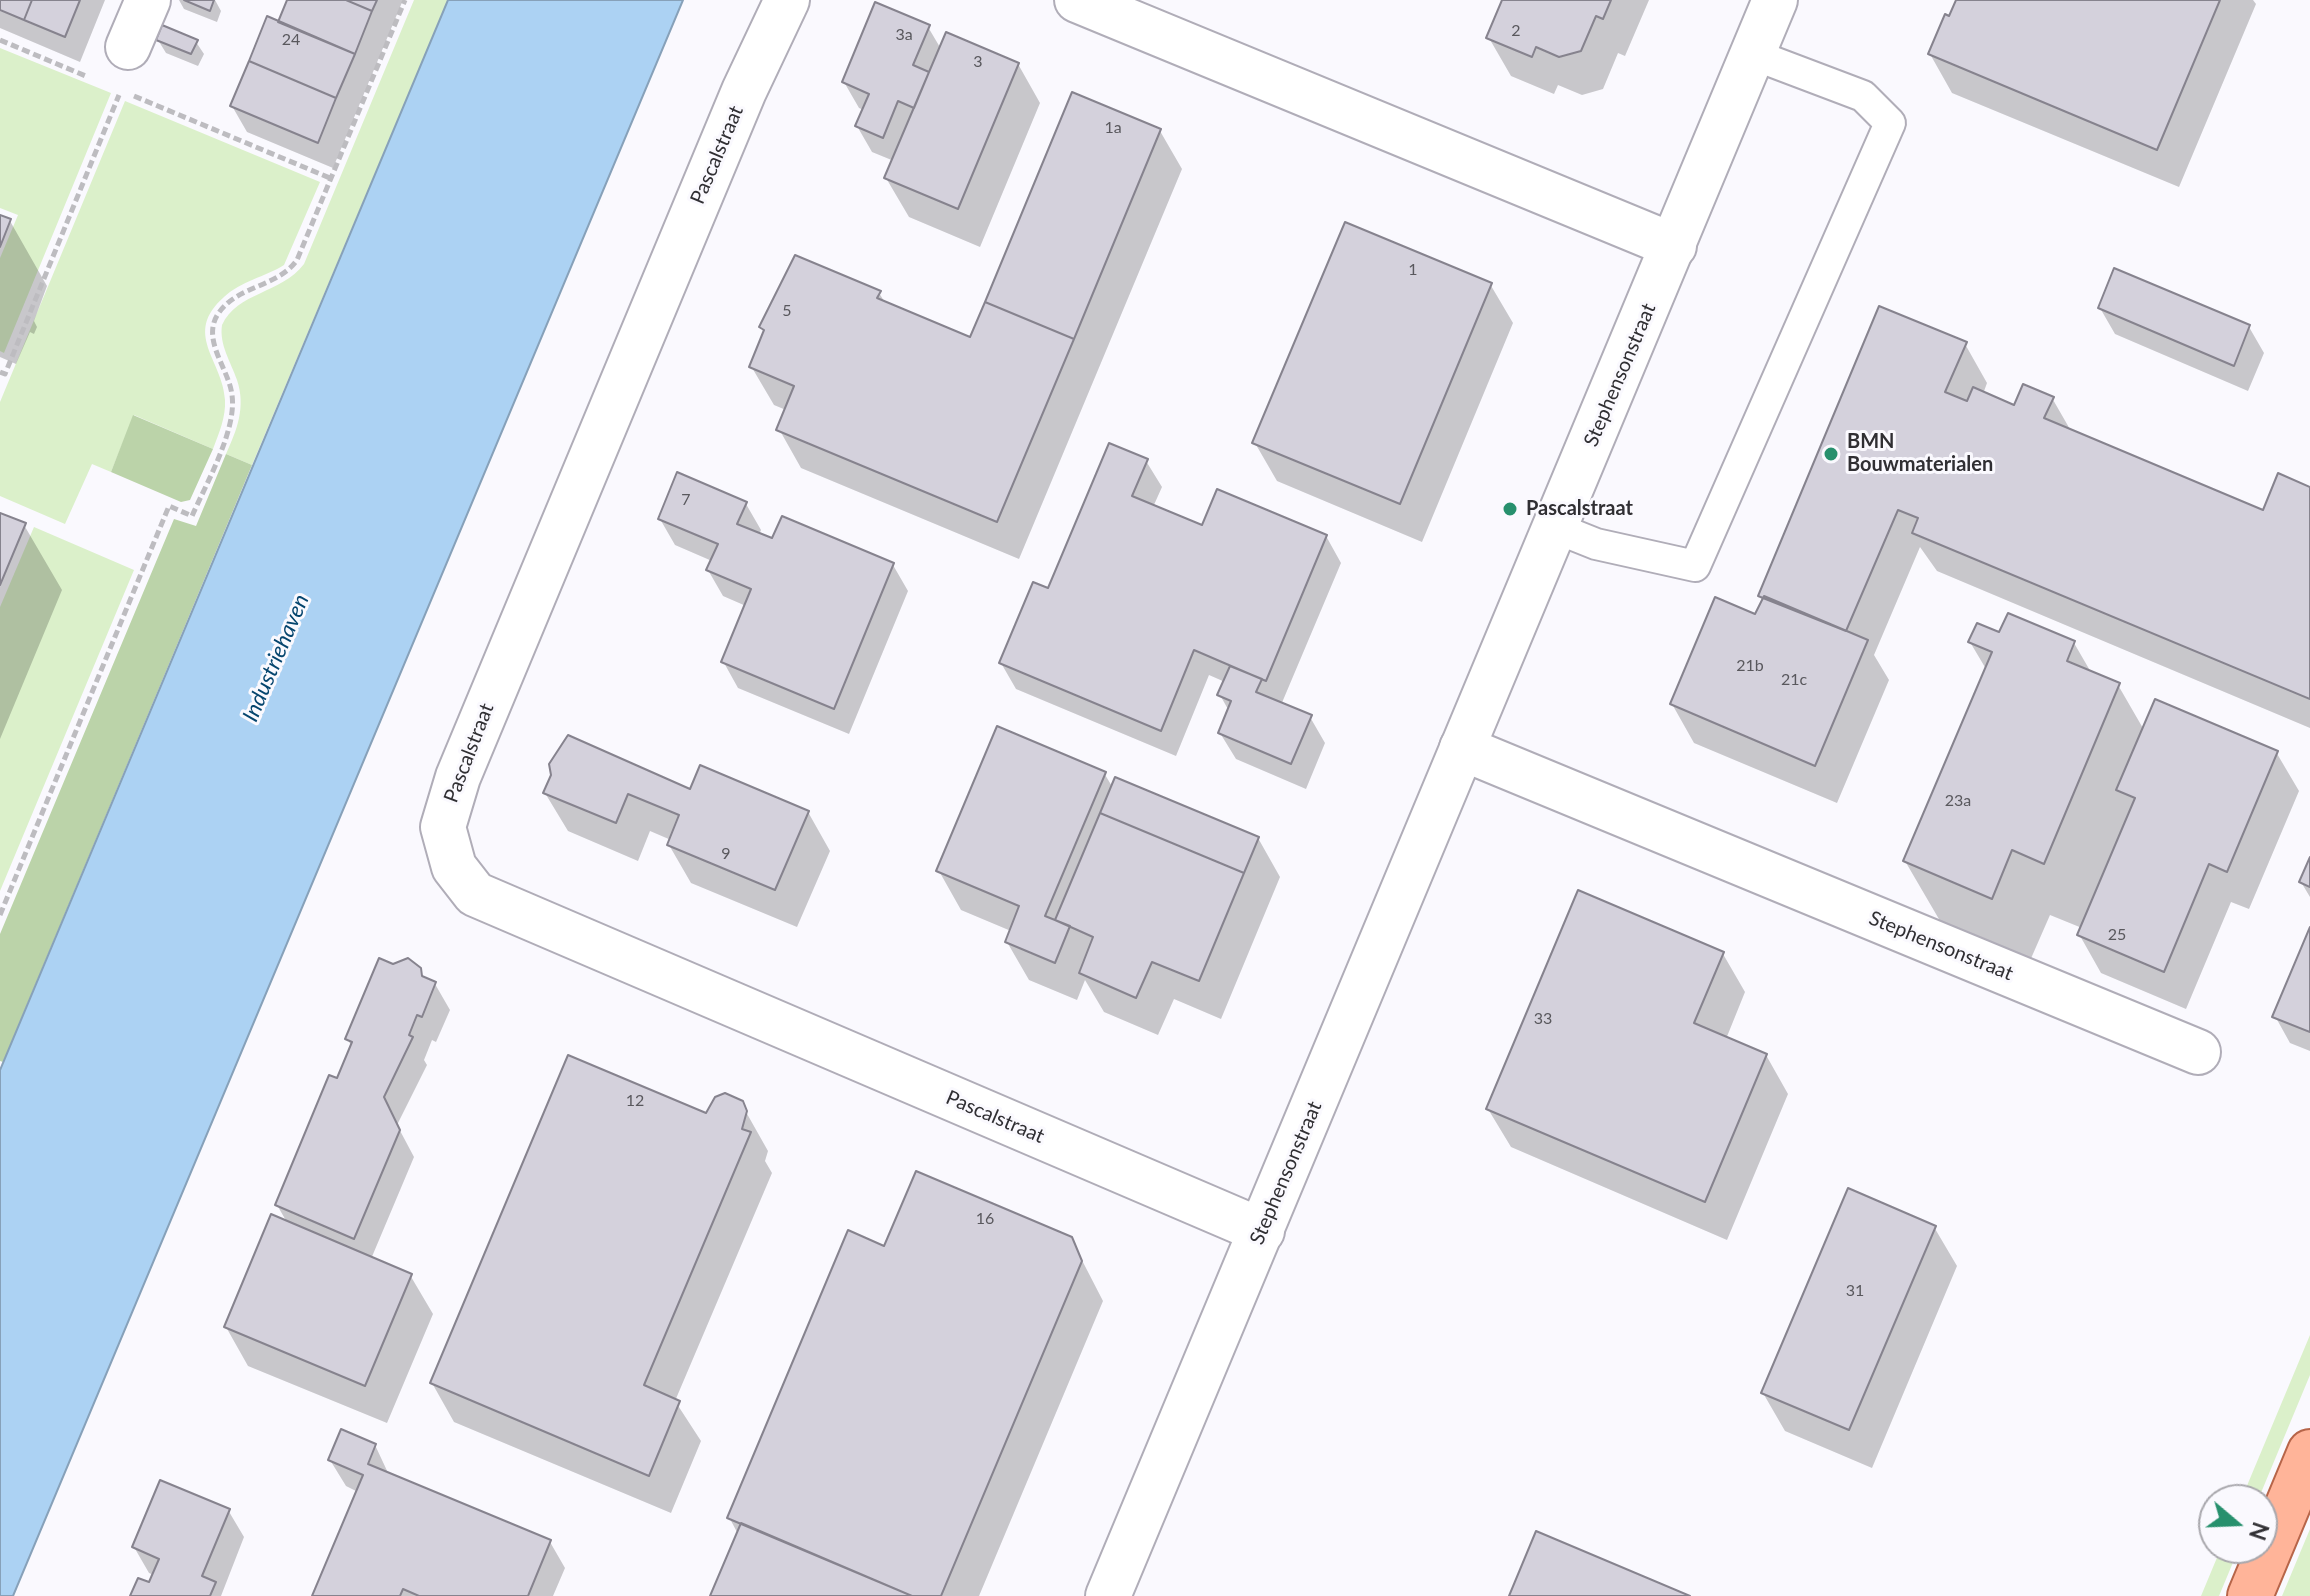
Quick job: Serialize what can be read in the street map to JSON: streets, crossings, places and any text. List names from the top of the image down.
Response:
{
  "streets": {
    "street": ["Pascalstraat", "Stephensonstraat"]
  },
  "crossings": [
    ["Pascalstraat", "Stephensonstraat"]
  ],
  "water": ["Industriehaven"],
  "places": ["BMN Bouwmaterialen", "Pascalstraat"],
  "house_numbers": [
    "2",
    "3a",
    "24",
    "3",
    "1a",
    "1",
    "5",
    "7",
    "21b",
    "21c",
    "23a",
    "9",
    "25",
    "33",
    "12",
    "16",
    "31"
  ],
  "north": "right"
}
